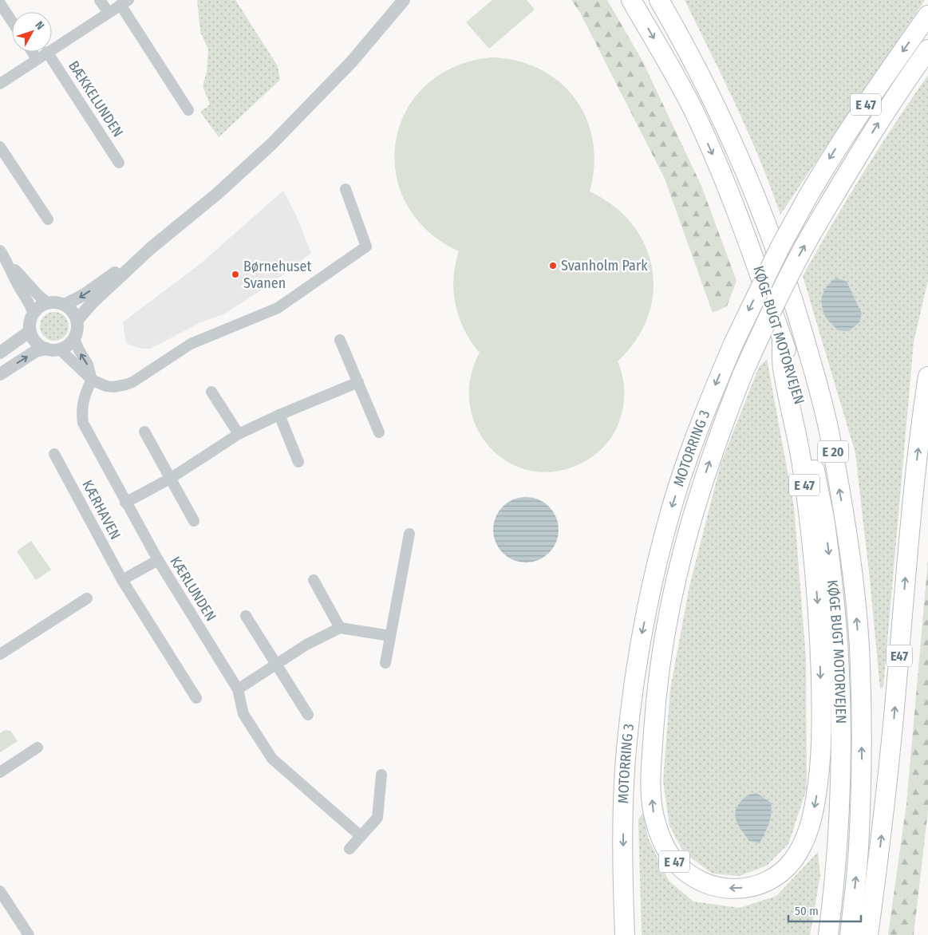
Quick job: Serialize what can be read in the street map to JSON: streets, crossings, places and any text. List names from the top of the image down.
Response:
{
  "streets": {
    "highway": [
      "E 47",
      "KØGE BUGT MOTORVEJEN",
      "MOTORRING 3",
      "E 20",
      "E47"
    ],
    "street": ["BÆKKELUNDEN", "KÆRHAVEN", "KÆRLUNDEN"]
  },
  "crossings": [
    ["E 47", "KØGE BUGT MOTORVEJEN"]
  ],
  "one_way": ["MOTORRING 3"],
  "places": ["Svanholm Park", "Børnehuset Svanen"],
  "scale_bar": "50 m",
  "north": "top right"
}
